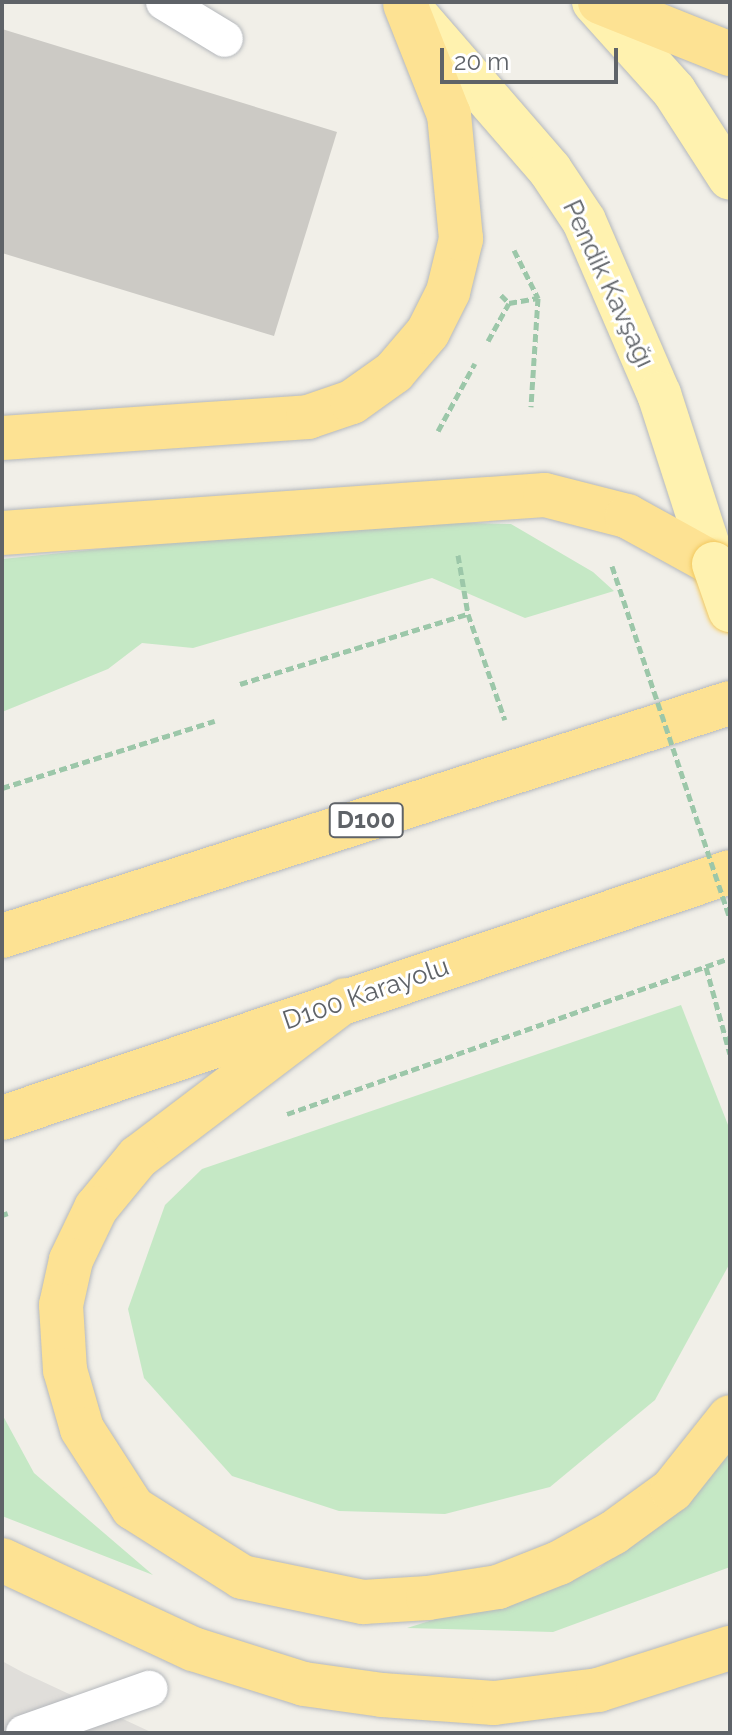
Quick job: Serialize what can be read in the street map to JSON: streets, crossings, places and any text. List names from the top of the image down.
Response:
{
  "streets": {
    "highway": ["D100", "D100 Karayolu"],
    "main road": ["Pendik Kavşağı"]
  },
  "scale_bar": "20 m"
}
